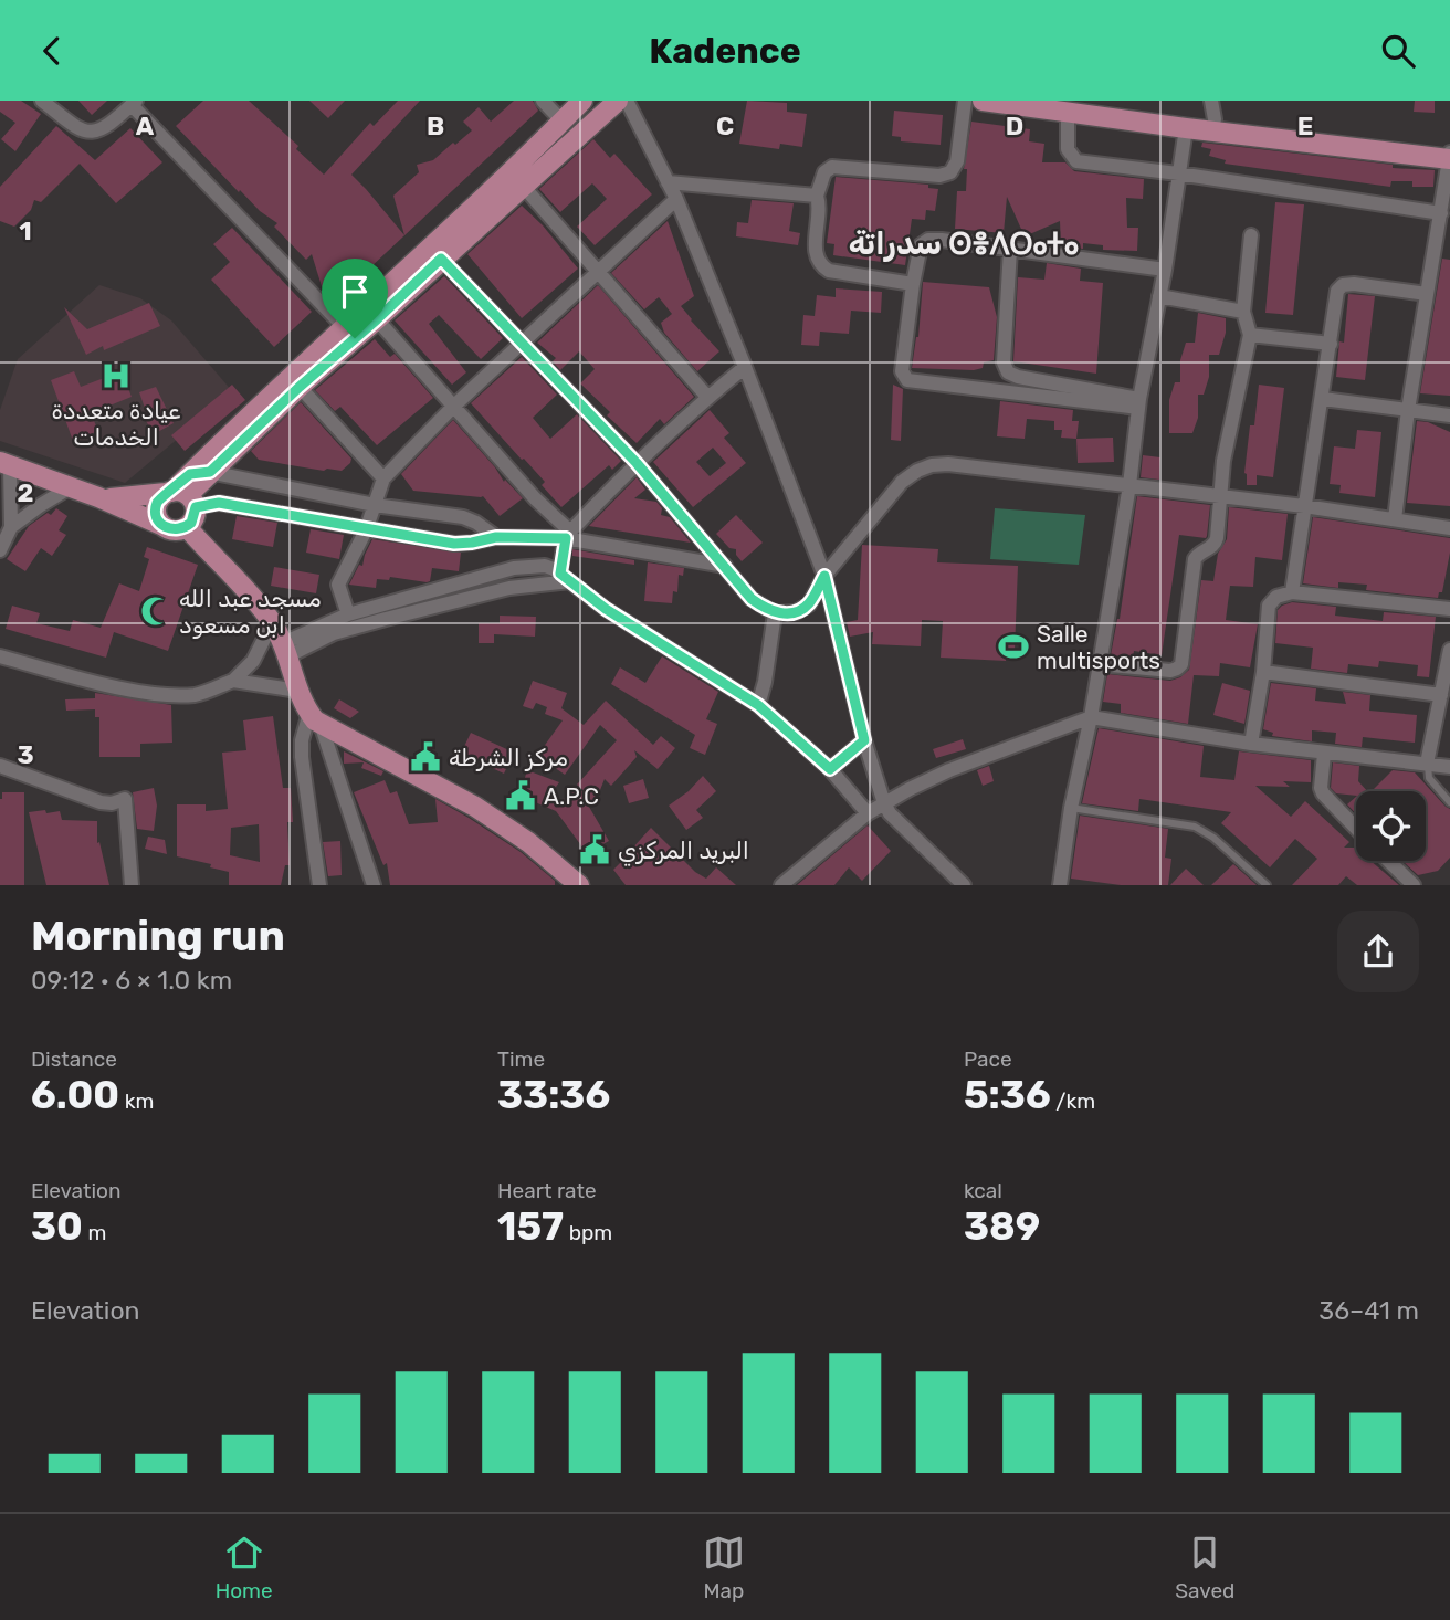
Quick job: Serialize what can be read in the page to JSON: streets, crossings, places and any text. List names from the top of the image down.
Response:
{
  "districts": ["سدراتة ⵙⴻⴷⵔⴰⵜⴰ"],
  "places": {
    "hospital": ["عيادة متعددة الخدمات"],
    "mosque": ["مسجد عبد الله ابن مسعود"],
    "sports": ["Salle multisports"],
    "public building": ["مركز الشرطة", "A.P.C", "البريد المركزي"]
  },
  "page": {
    "header": "Kadence",
    "heading": ["Morning run", "09:12 · 6 × 1.0 km"],
    "stats": [
      ["Distance", "6.00 km"],
      ["Time", "33:36"],
      ["Pace", "5:36 /km"],
      ["Elevation", "30 m"],
      ["Heart rate", "157 bpm"],
      ["kcal", "389"]
    ],
    "chart": ["Elevation", "36–41 m"],
    "tabs": ["Home", "Map", "Saved"]
  },
  "grid": {
    "columns": [
      "A",
      "B",
      "C",
      "D",
      "E"
    ],
    "rows": ["1", "2", "3"]
  }
}
